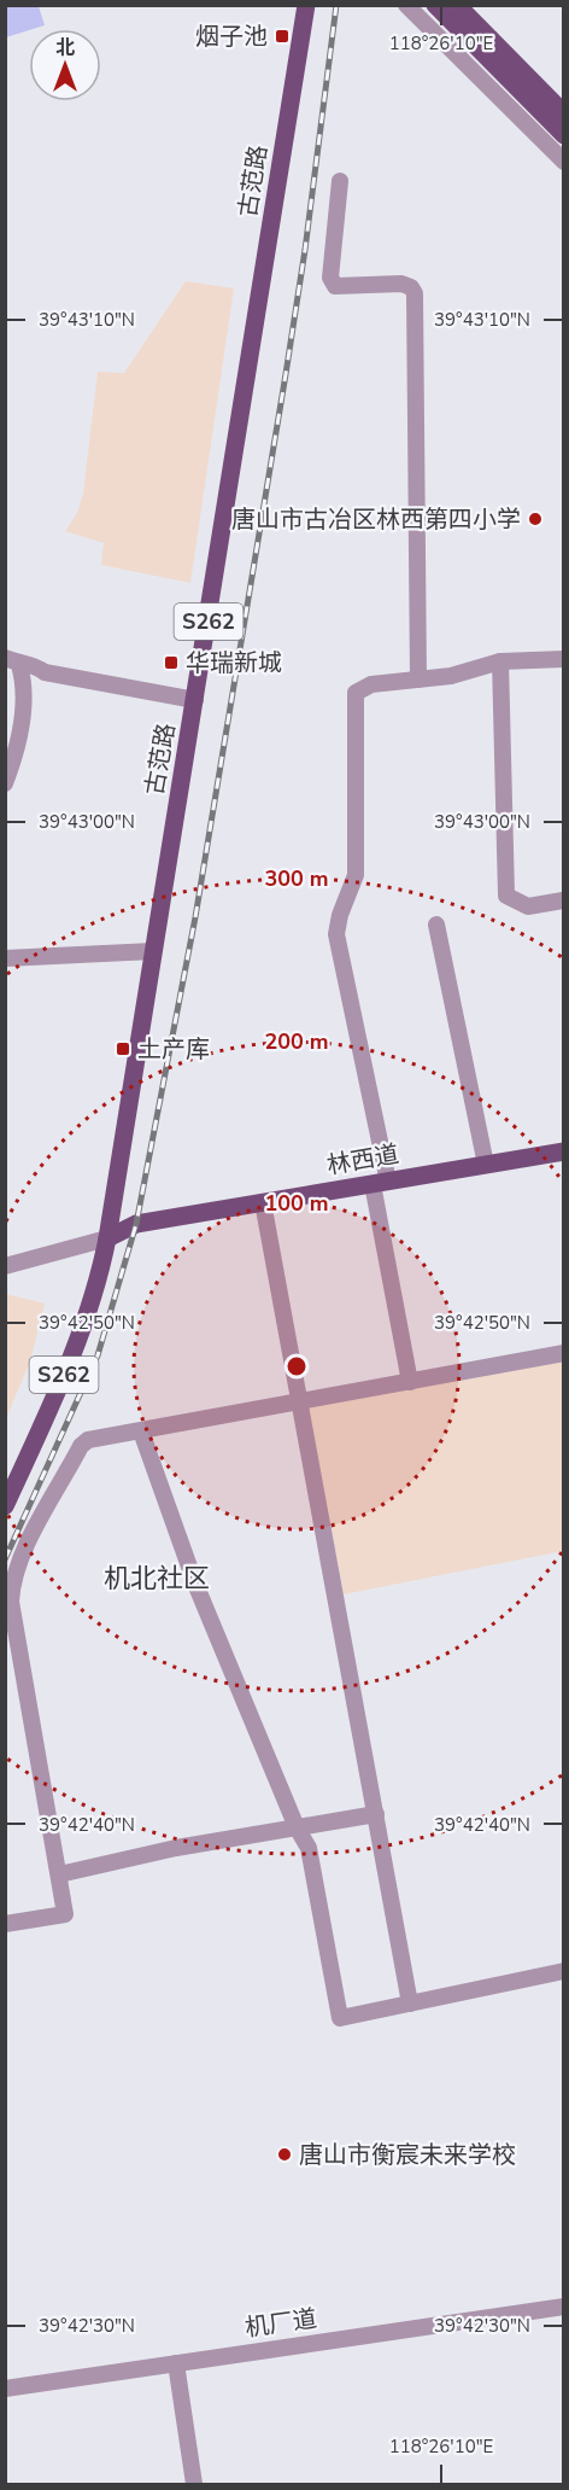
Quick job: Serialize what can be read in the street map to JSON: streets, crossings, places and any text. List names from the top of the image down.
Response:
{
  "streets": {
    "main road": ["古范路", "S262", "林西道"],
    "street": ["机厂道"]
  },
  "crossings": [
    ["古范路", "林西道"]
  ],
  "districts": ["机北社区"],
  "places": {
    "transit": ["烟子池", "华瑞新城", "土产库"],
    "other": ["唐山市古冶区林西第四小学", "唐山市衡宸未来学校"]
  },
  "north": "top",
  "coordinates": [
    "118°26'10\"E",
    "39°43'10\"N",
    "39°43'00\"N",
    "39°42'50\"N",
    "39°42'40\"N",
    "39°42'30\"N"
  ],
  "rings": ["300 m", "200 m", "100 m"]
}
